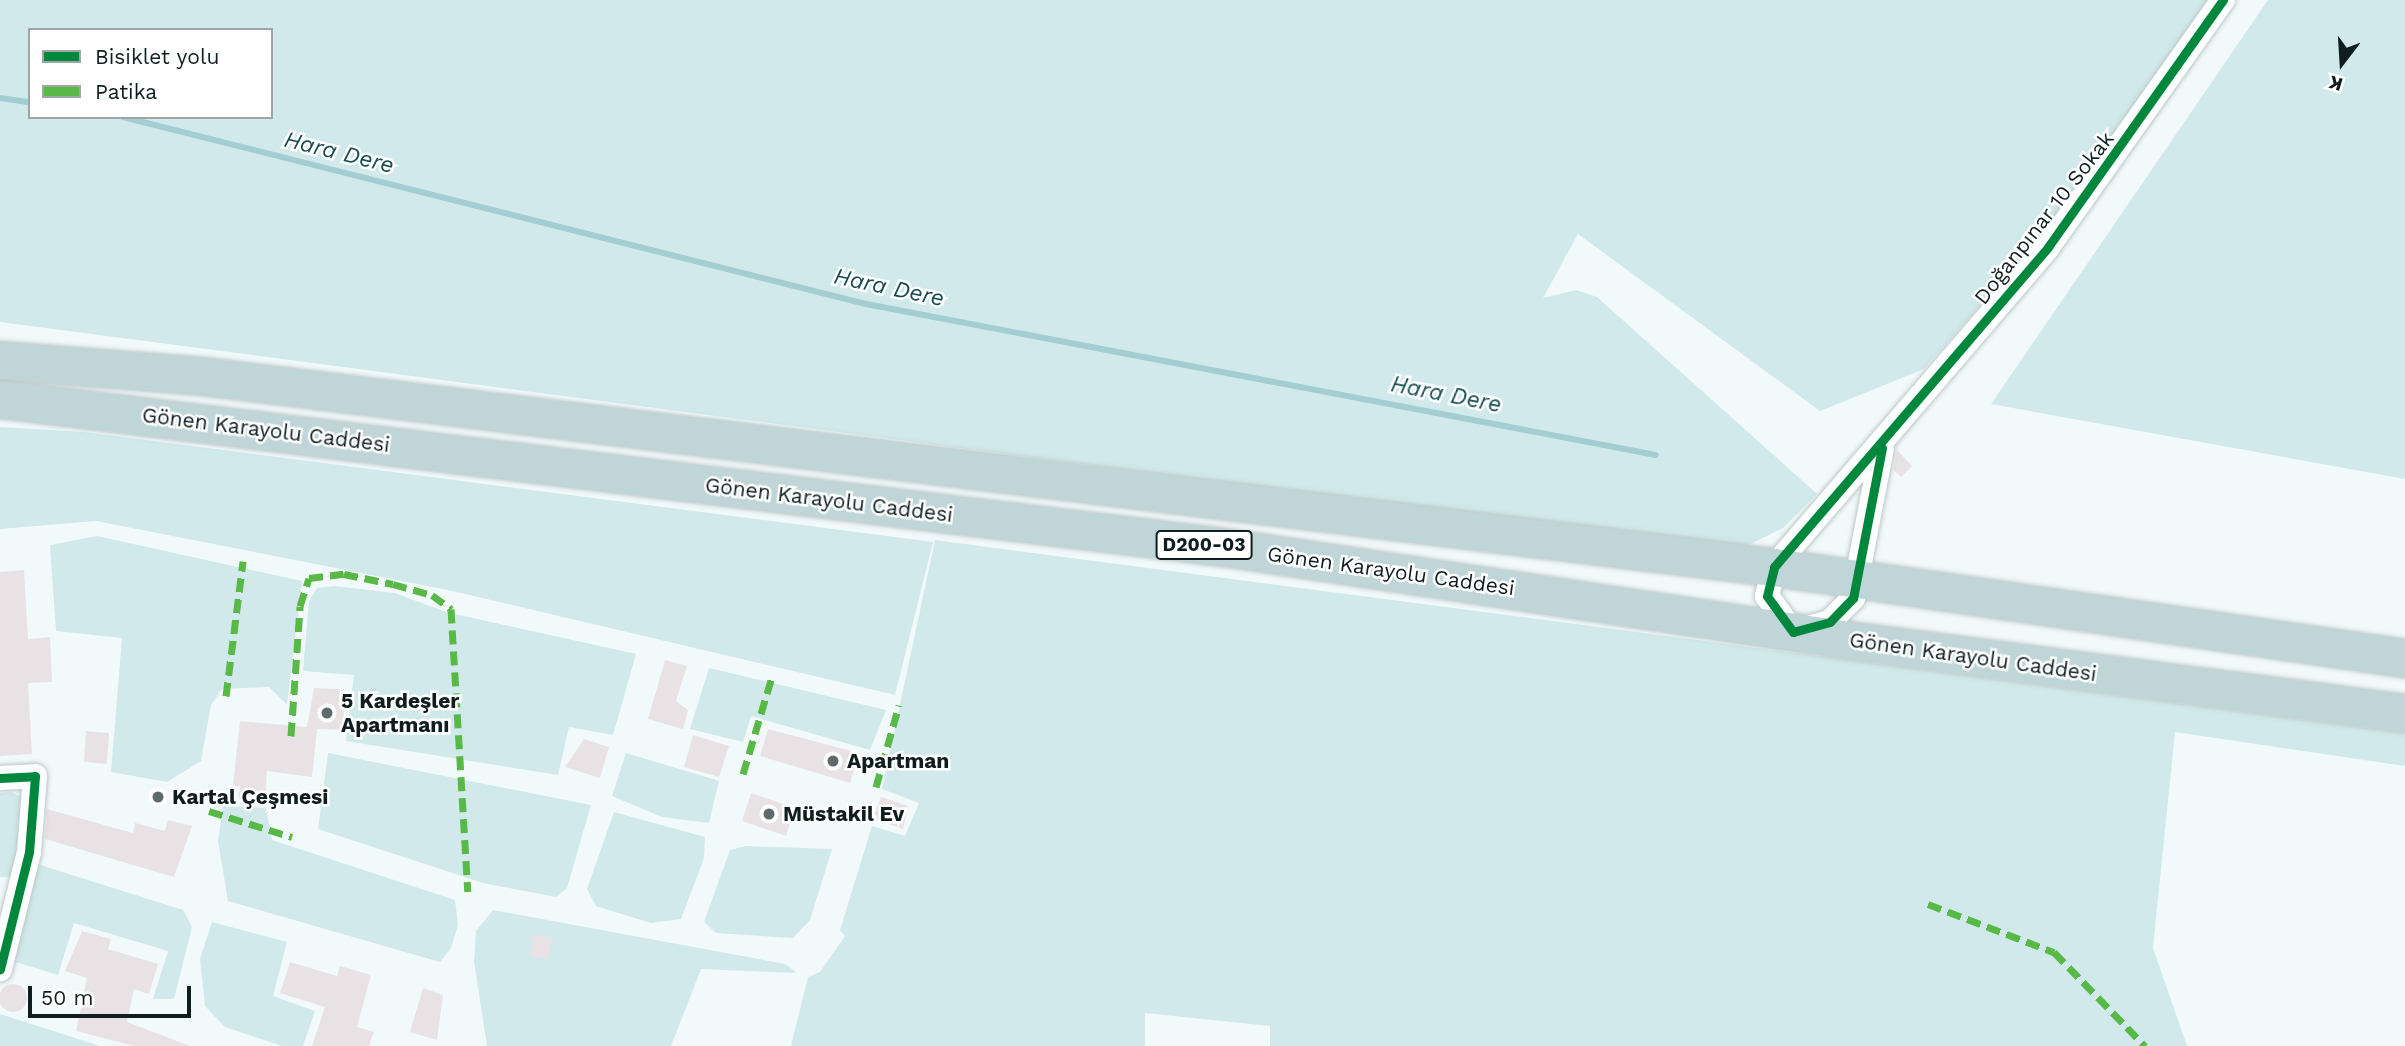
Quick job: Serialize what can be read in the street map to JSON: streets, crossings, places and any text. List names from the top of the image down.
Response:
{
  "streets": {
    "highway": ["Gönen Karayolu Caddesi", "D200-03"],
    "street": ["Doğanpınar 10 Sokak"]
  },
  "crossings": [
    ["Doğanpınar 10 Sokak", "D200-03"]
  ],
  "water": ["Hara Dere"],
  "places": [
    "5 Kardeşler Apartmanı",
    "Apartman",
    "Kartal Çeşmesi",
    "Müstakil Ev"
  ],
  "legend": ["Bisiklet yolu", "Patika"],
  "scale_bar": "50 m",
  "north": "bottom"
}
